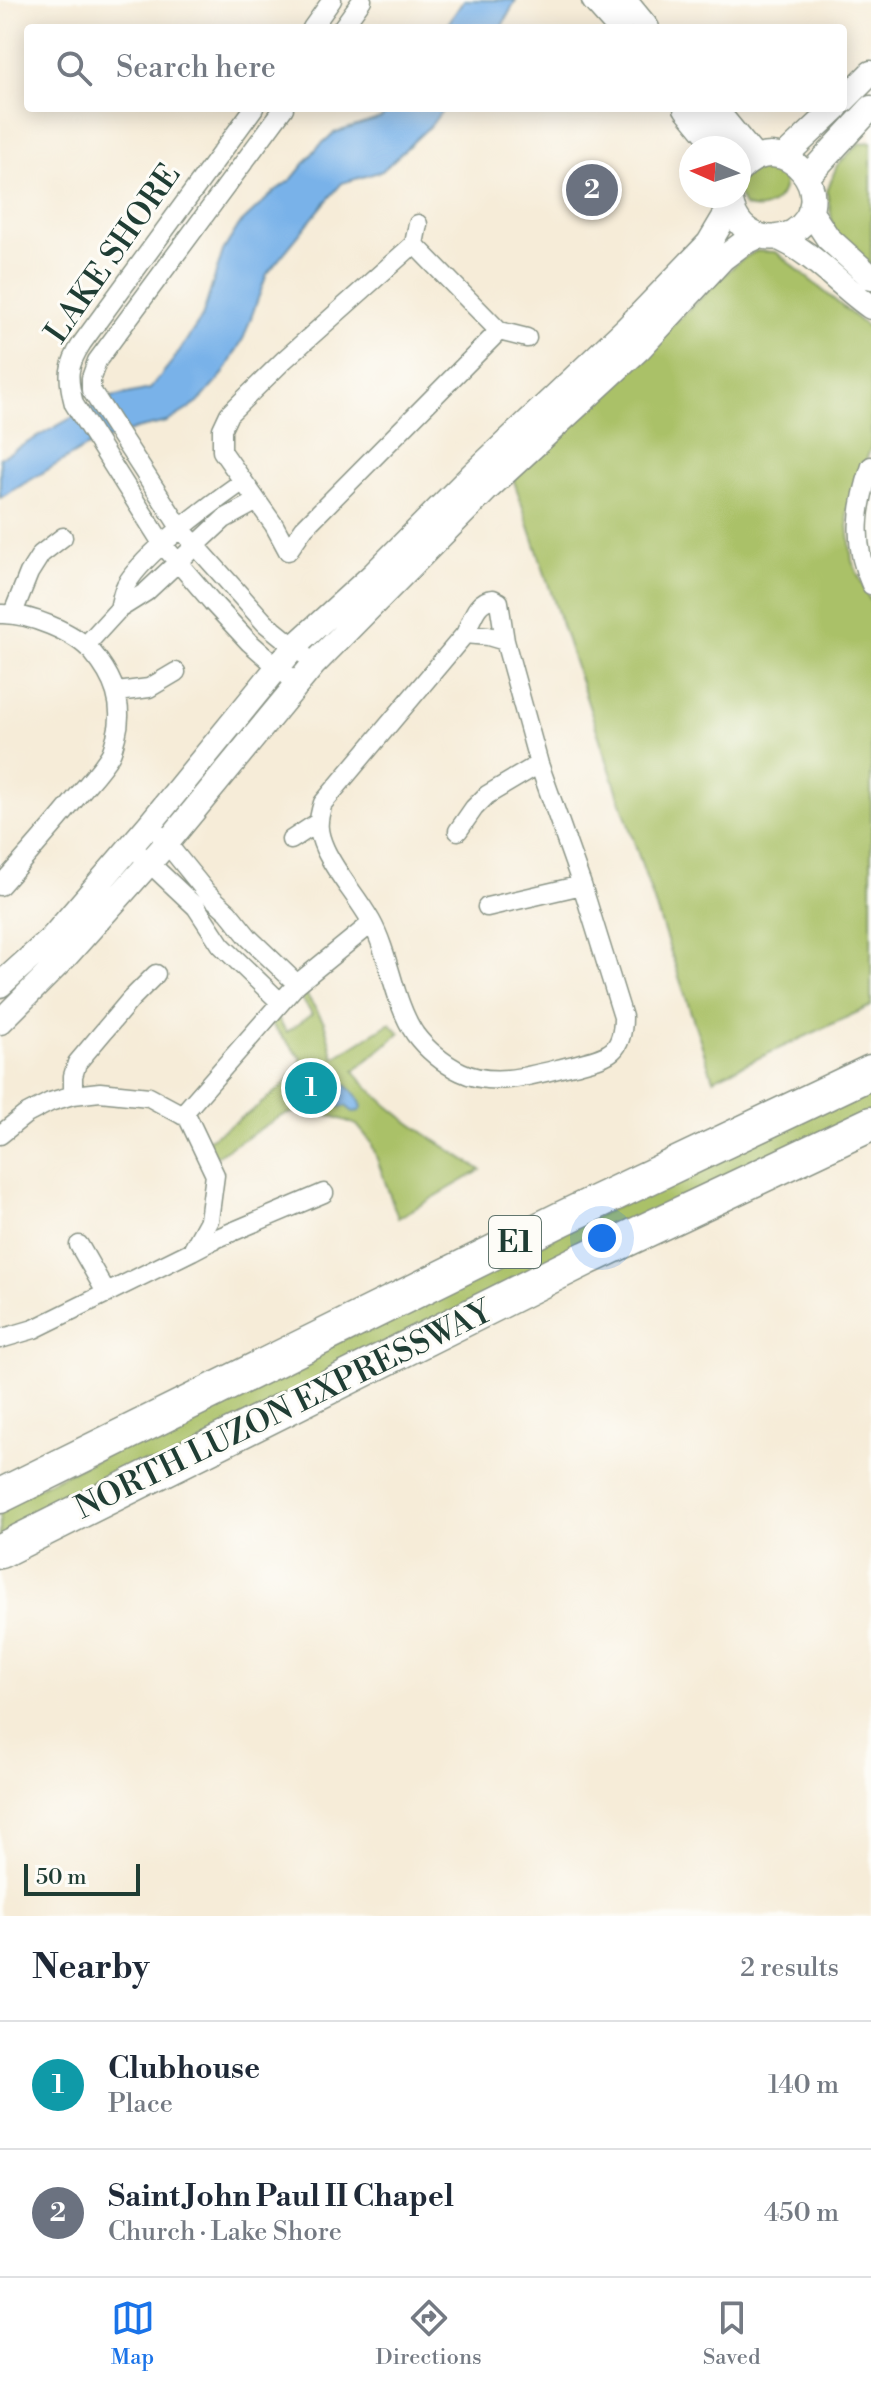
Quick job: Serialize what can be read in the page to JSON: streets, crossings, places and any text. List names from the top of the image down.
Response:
{
  "streets": {
    "highway": ["E1", "NORTH LUZON EXPRESSWAY"],
    "street": ["LAKE SHORE"]
  },
  "scale_bar": "50 m",
  "north": "left",
  "page": {
    "search": "Search here",
    "pins": ["2", "1"],
    "scale": "50 m",
    "heading": ["Nearby", "2 results"],
    "list": [
      {
        "mark": "1",
        "name": "Clubhouse",
        "note": "Place",
        "value": "140 m"
      },
      {
        "mark": "2",
        "name": "Saint John Paul II Chapel",
        "note": "Church · Lake Shore",
        "value": "450 m"
      }
    ],
    "nav": ["Map", "Directions", "Saved"]
  }
}
